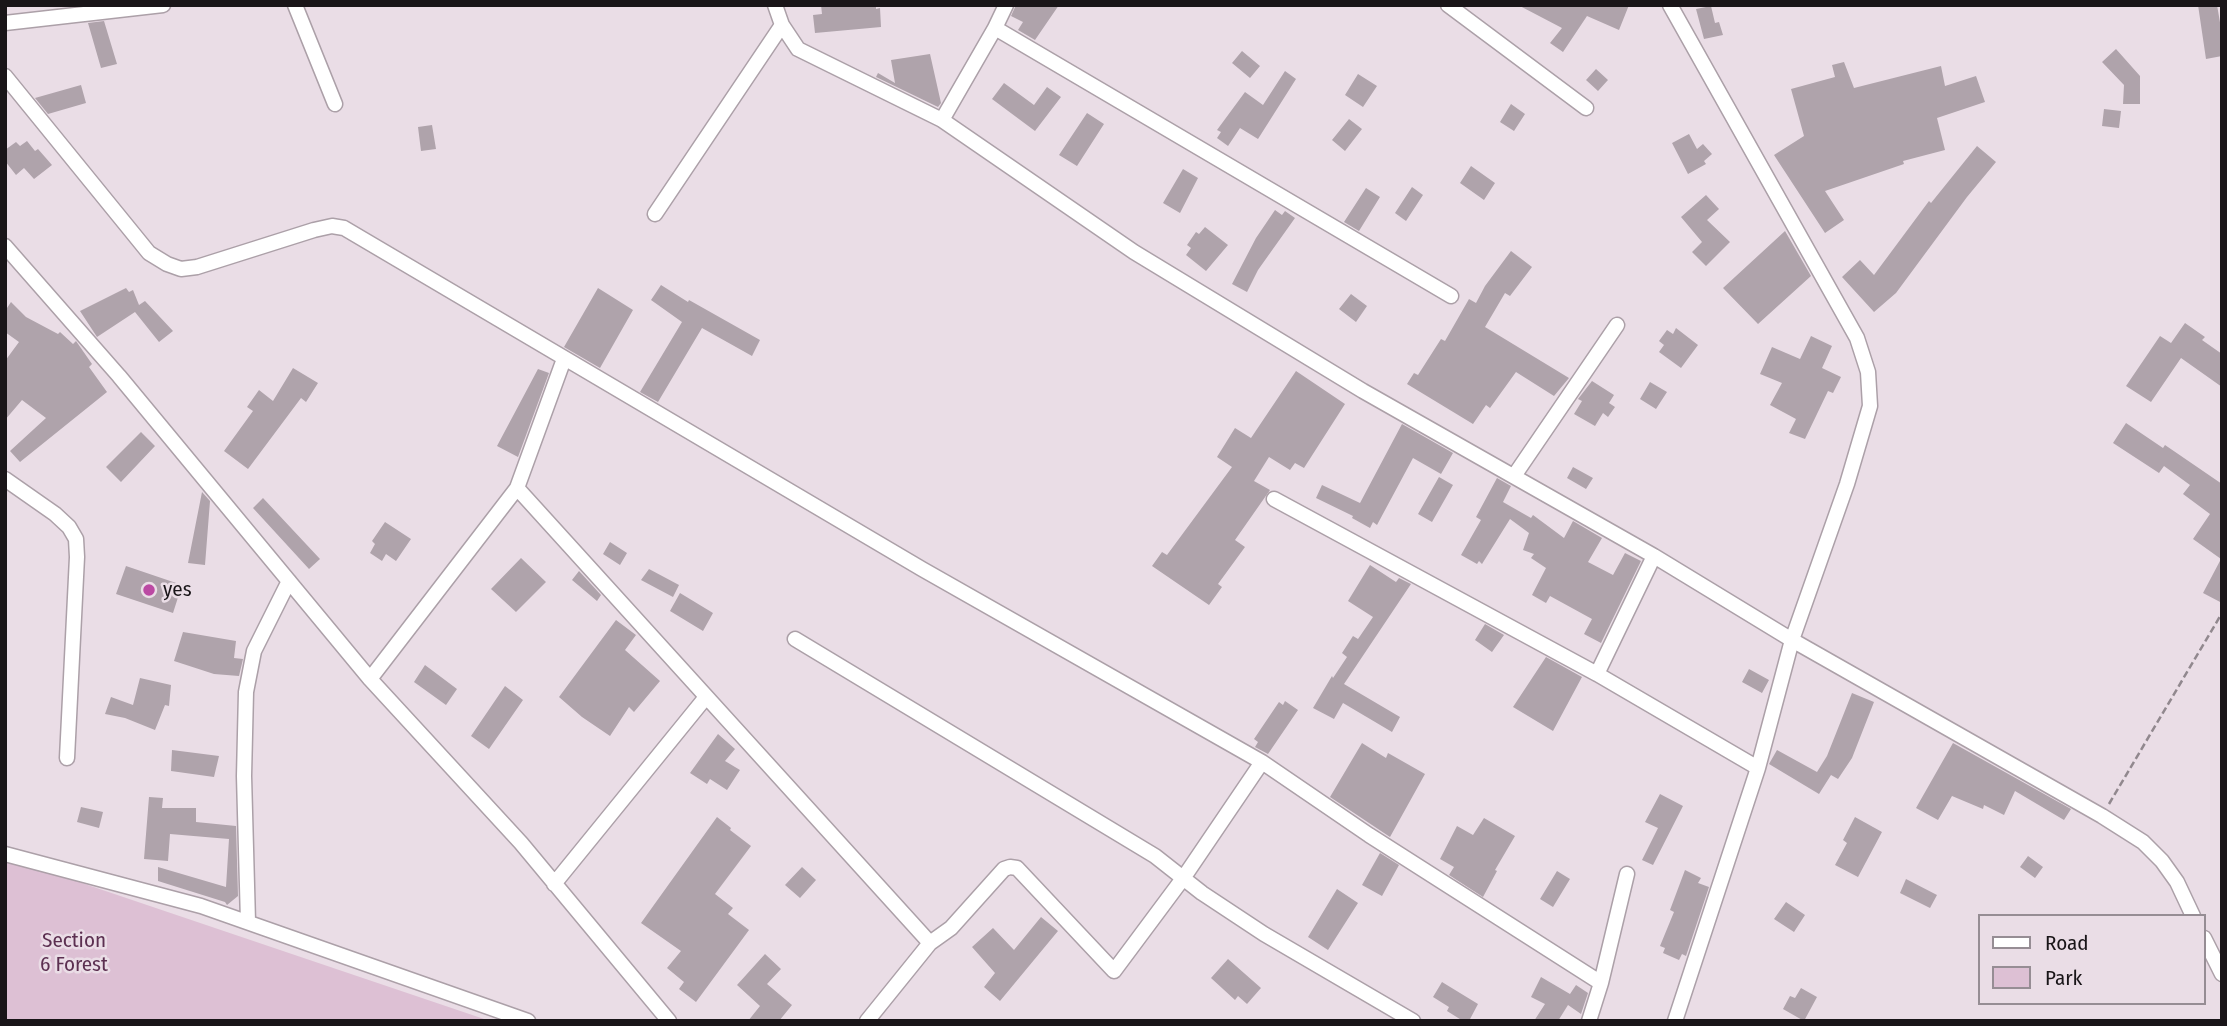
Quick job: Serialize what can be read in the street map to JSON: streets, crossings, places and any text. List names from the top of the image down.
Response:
{
  "parks": ["Section 6 Forest"],
  "places": ["yes"],
  "legend": ["Road", "Park"]
}
